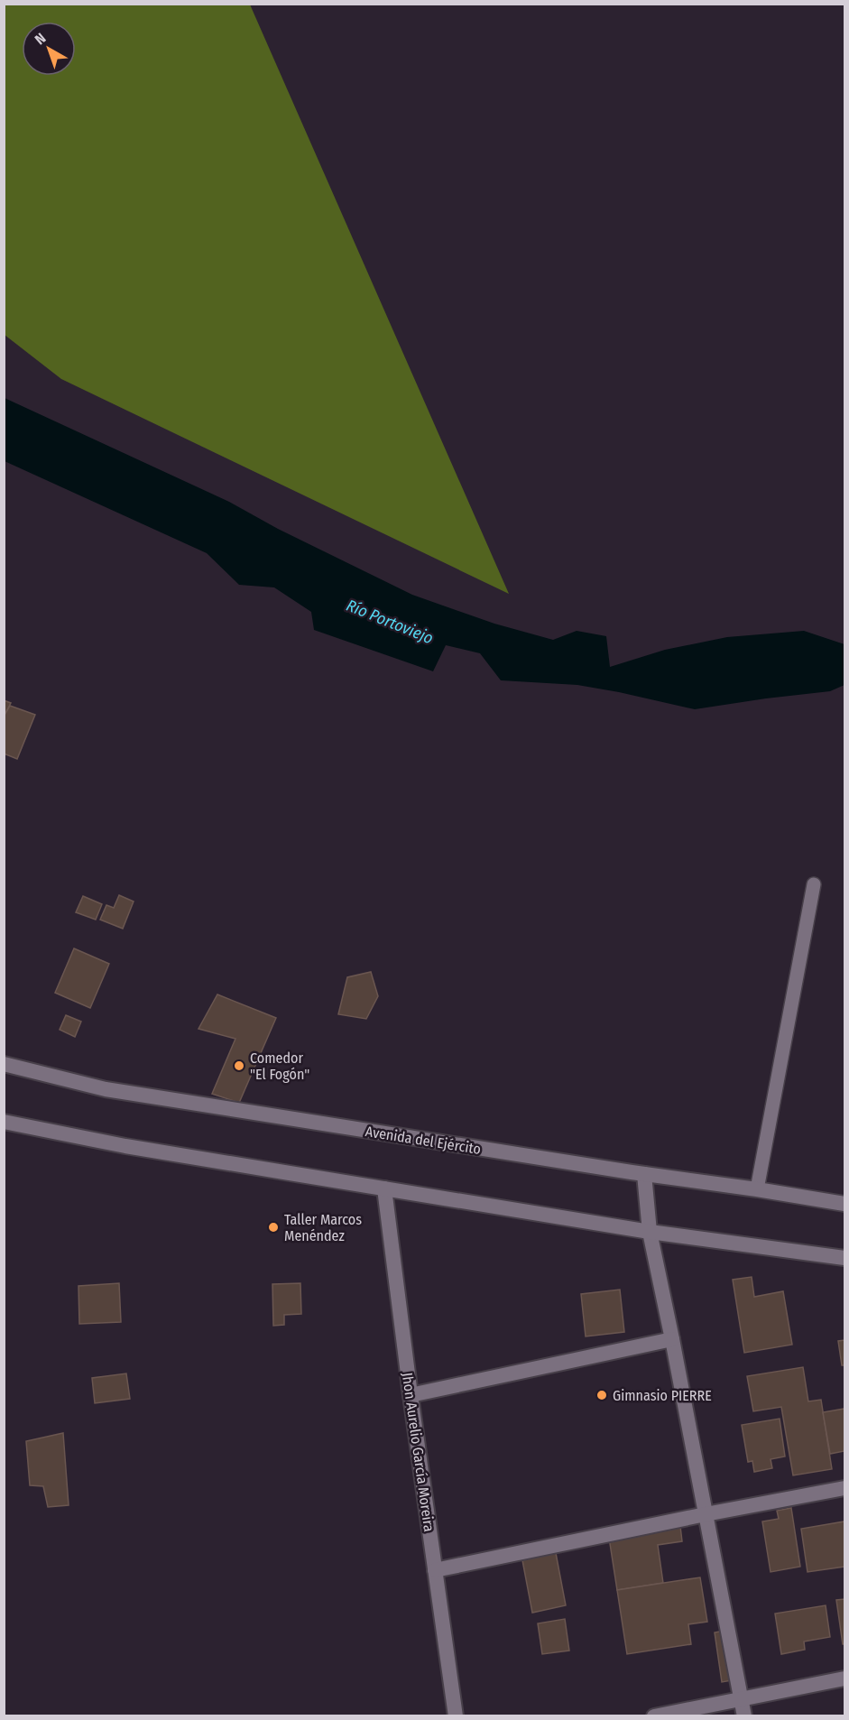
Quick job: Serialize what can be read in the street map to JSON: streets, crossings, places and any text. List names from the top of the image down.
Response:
{
  "streets": {
    "street": ["Avenida del Ejército", "Jhon Aurelio García Moreira"]
  },
  "water": ["Río Portoviejo"],
  "places": ["Comedor \"El Fogón\"", "Taller Marcos Menéndez", "Gimnasio PIERRE"],
  "north": "top left"
}
